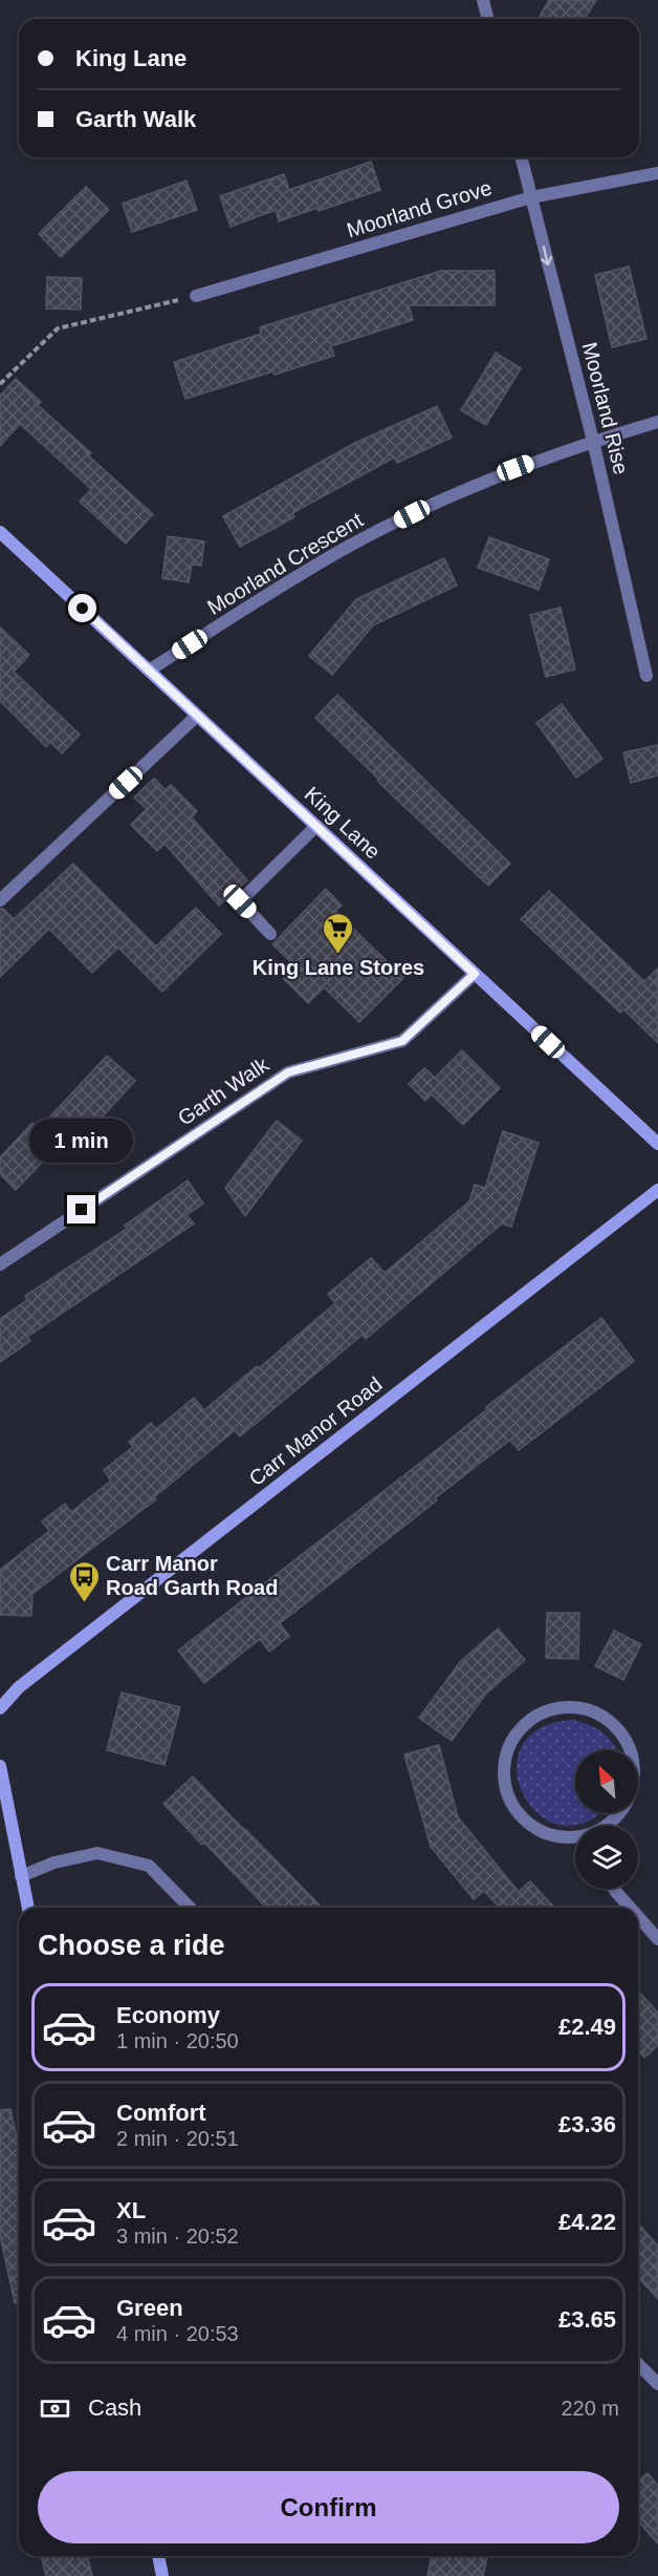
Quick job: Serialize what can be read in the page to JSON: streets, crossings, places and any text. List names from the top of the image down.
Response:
{
  "streets": {
    "street": [
      "Moorland Grove",
      "Moorland Rise",
      "Moorland Crescent",
      "King Lane",
      "Garth Walk",
      "Carr Manor Road"
    ]
  },
  "crossings": [
    ["Moorland Grove", "Moorland Rise"],
    ["Moorland Rise", "Moorland Crescent"],
    ["Moorland Crescent", "King Lane"],
    ["King Lane", "Garth Walk"]
  ],
  "one_way": ["Moorland Rise"],
  "places": {
    "supermarket": ["King Lane Stores"],
    "bus stop": ["Carr Manor Road Garth Road"]
  },
  "north": "top left",
  "page": {
    "banner": ["King Lane", "Garth Walk"],
    "bubble": "1 min",
    "heading": "Choose a ride",
    "list": [
      {
        "name": "Economy",
        "note": "1 min · 20:50",
        "value": "£2.49"
      },
      {
        "name": "Comfort",
        "note": "2 min · 20:51",
        "value": "£3.36"
      },
      {
        "name": "XL",
        "note": "3 min · 20:52",
        "value": "£4.22"
      },
      {
        "name": "Green",
        "note": "4 min · 20:53",
        "value": "£3.65"
      }
    ],
    "pay": ["Cash", "220 m"],
    "buttons": "Confirm"
  }
}
